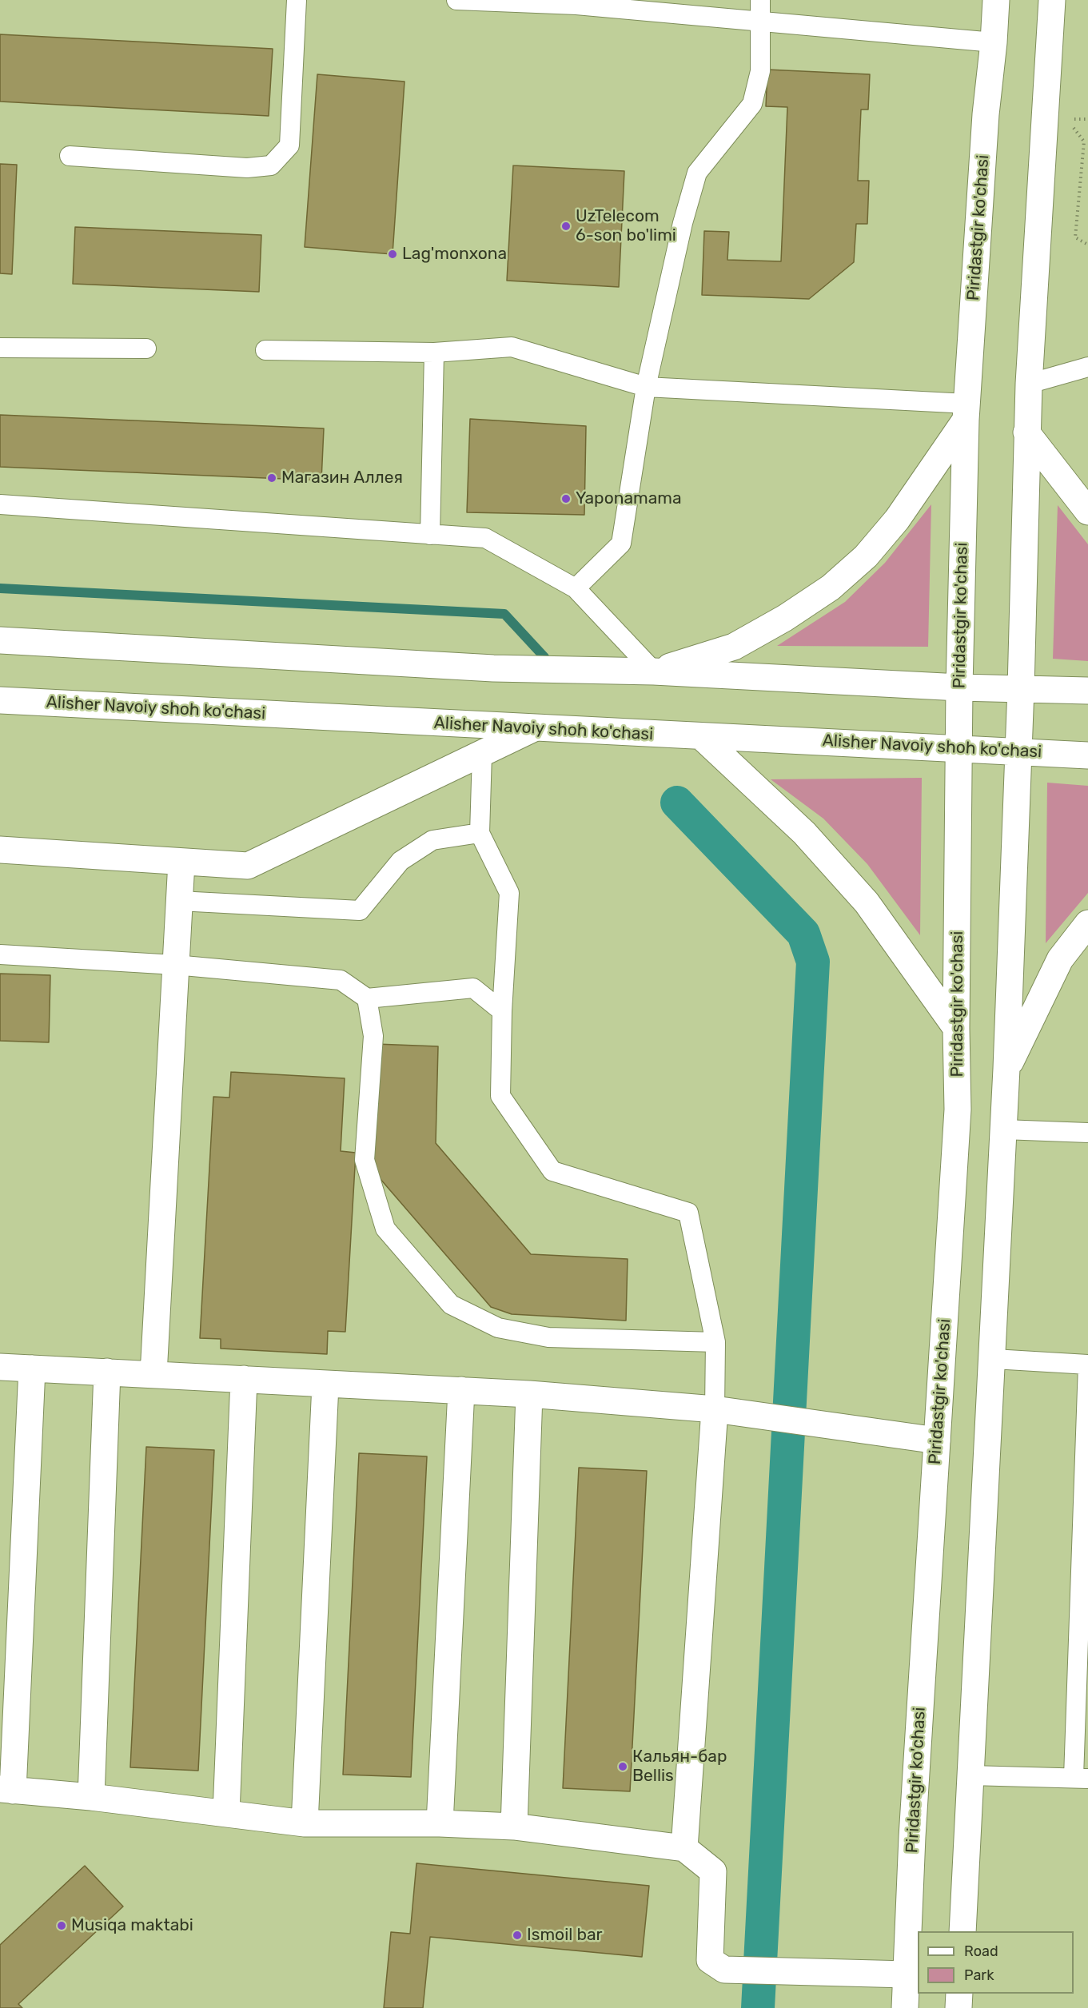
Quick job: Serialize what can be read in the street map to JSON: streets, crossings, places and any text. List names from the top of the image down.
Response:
{
  "streets": {
    "main road": ["Piridastgir ko'chasi", "Alisher Navoiy shoh ko'chasi"]
  },
  "crossings": [
    ["Piridastgir ko'chasi", "Alisher Navoiy shoh ko'chasi"]
  ],
  "places": [
    "UzTelecom 6-son bo'limi",
    "Lag'monxona",
    "Магазин Аллея",
    "Yaponamama",
    "Кальян-бар Bellis",
    "Musiqa maktabi",
    "Ismoil bar"
  ],
  "legend": ["Road", "Park"]
}
